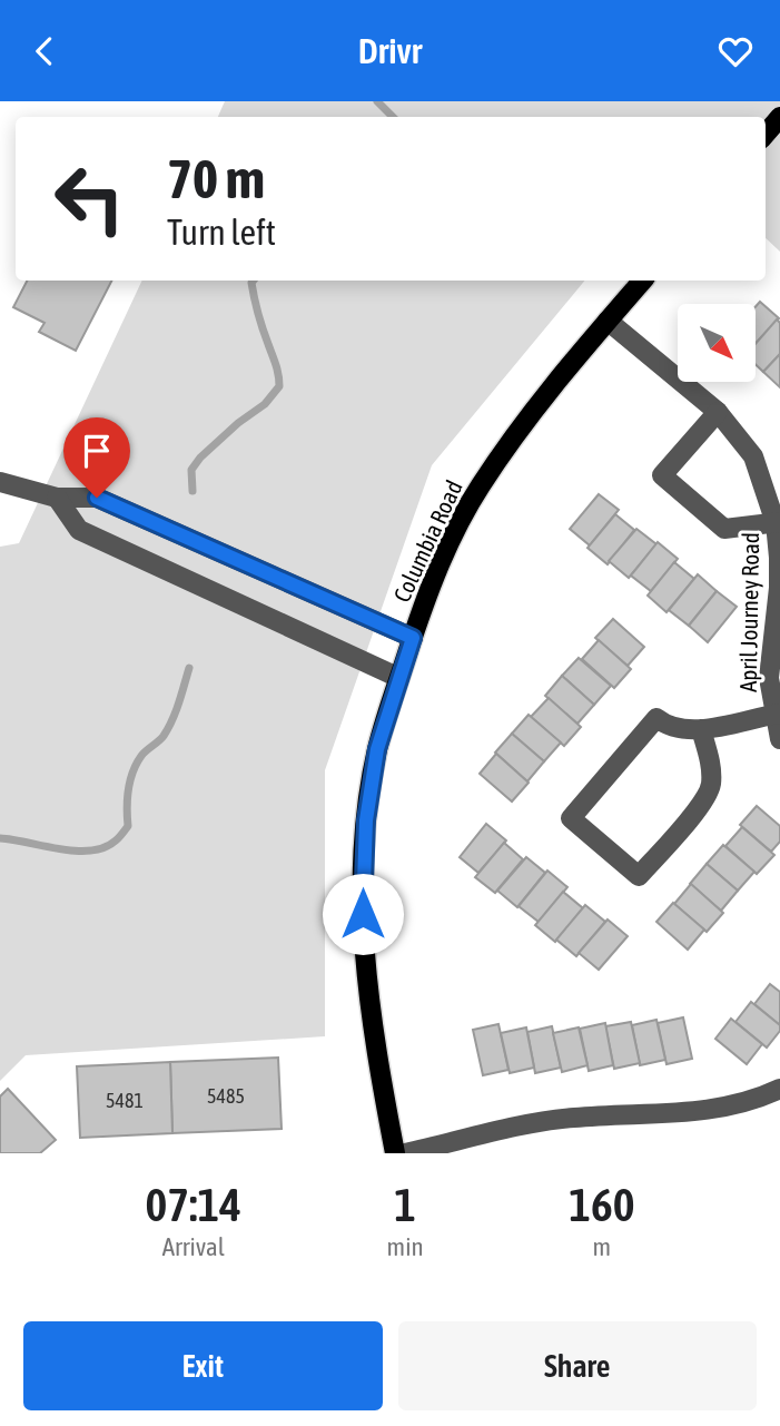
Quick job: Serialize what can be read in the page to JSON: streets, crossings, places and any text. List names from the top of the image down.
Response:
{
  "streets": {
    "main road": ["Columbia Road"],
    "street": ["April Journey Road"]
  },
  "crossings": [
    ["Columbia Road", "April Journey Road"]
  ],
  "house_numbers": ["5485", "5481"],
  "north": "bottom right",
  "page": {
    "header": "Drivr",
    "turn": ["70 m", "Turn left"],
    "eta": [
      "07:14",
      "Arrival",
      "1",
      "min",
      "160",
      "m"
    ],
    "buttons": ["Exit", "Share"]
  }
}
